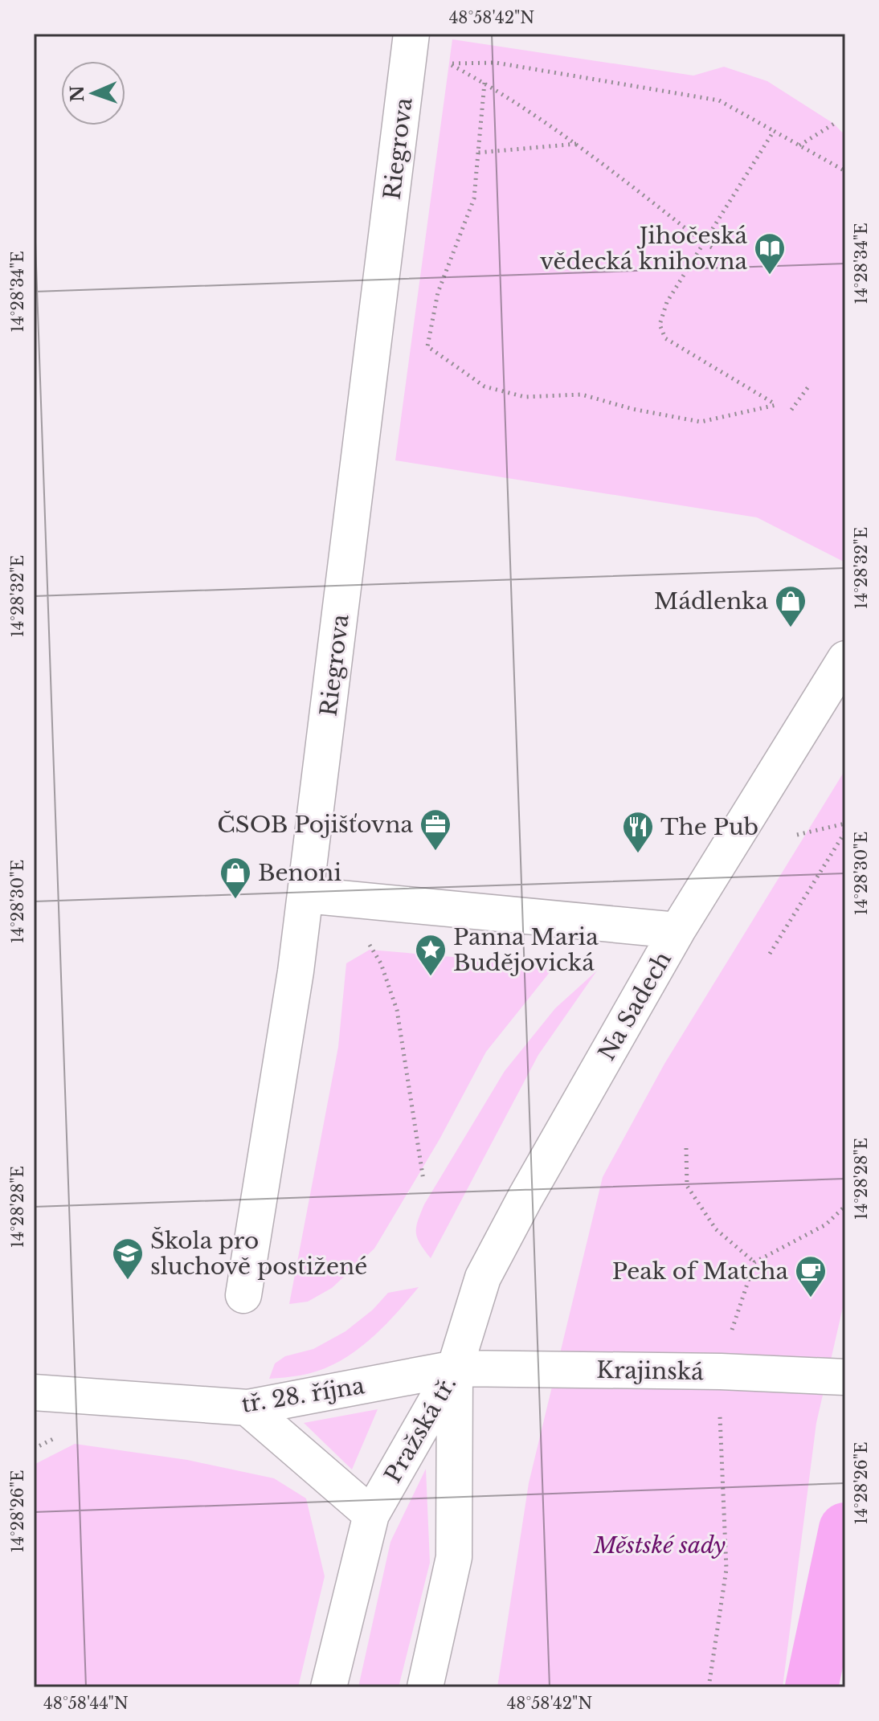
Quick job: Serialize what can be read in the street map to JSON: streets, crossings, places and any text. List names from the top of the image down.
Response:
{
  "streets": {
    "street": [
      "Riegrova",
      "Na Sadech",
      "Krajinská",
      "tř. 28. října",
      "Pražská tř."
    ]
  },
  "crossings": [
    ["Na Sadech", "Krajinská"],
    ["Na Sadech", "tř. 28. října"],
    ["Na Sadech", "Pražská tř."],
    ["Krajinská", "tř. 28. října"],
    ["Krajinská", "Pražská tř."],
    ["tř. 28. října", "Pražská tř."]
  ],
  "parks": ["Městské sady"],
  "places": {
    "library": ["Jihočeská vědecká knihovna"],
    "shop": ["Mádlenka", "Benoni"],
    "office": ["ČSOB Pojišťovna"],
    "restaurant": ["The Pub"],
    "place": ["Panna Maria Budějovická"],
    "school or university": ["Škola pro sluchově postižené"],
    "cafe": ["Peak of Matcha"]
  },
  "north": "left",
  "coordinates": [
    "48°58'42\"N",
    "14°28'34\"E",
    "14°28'32\"E",
    "14°28'30\"E",
    "14°28'28\"E",
    "14°28'26\"E",
    "48°58'44\"N"
  ]
}
